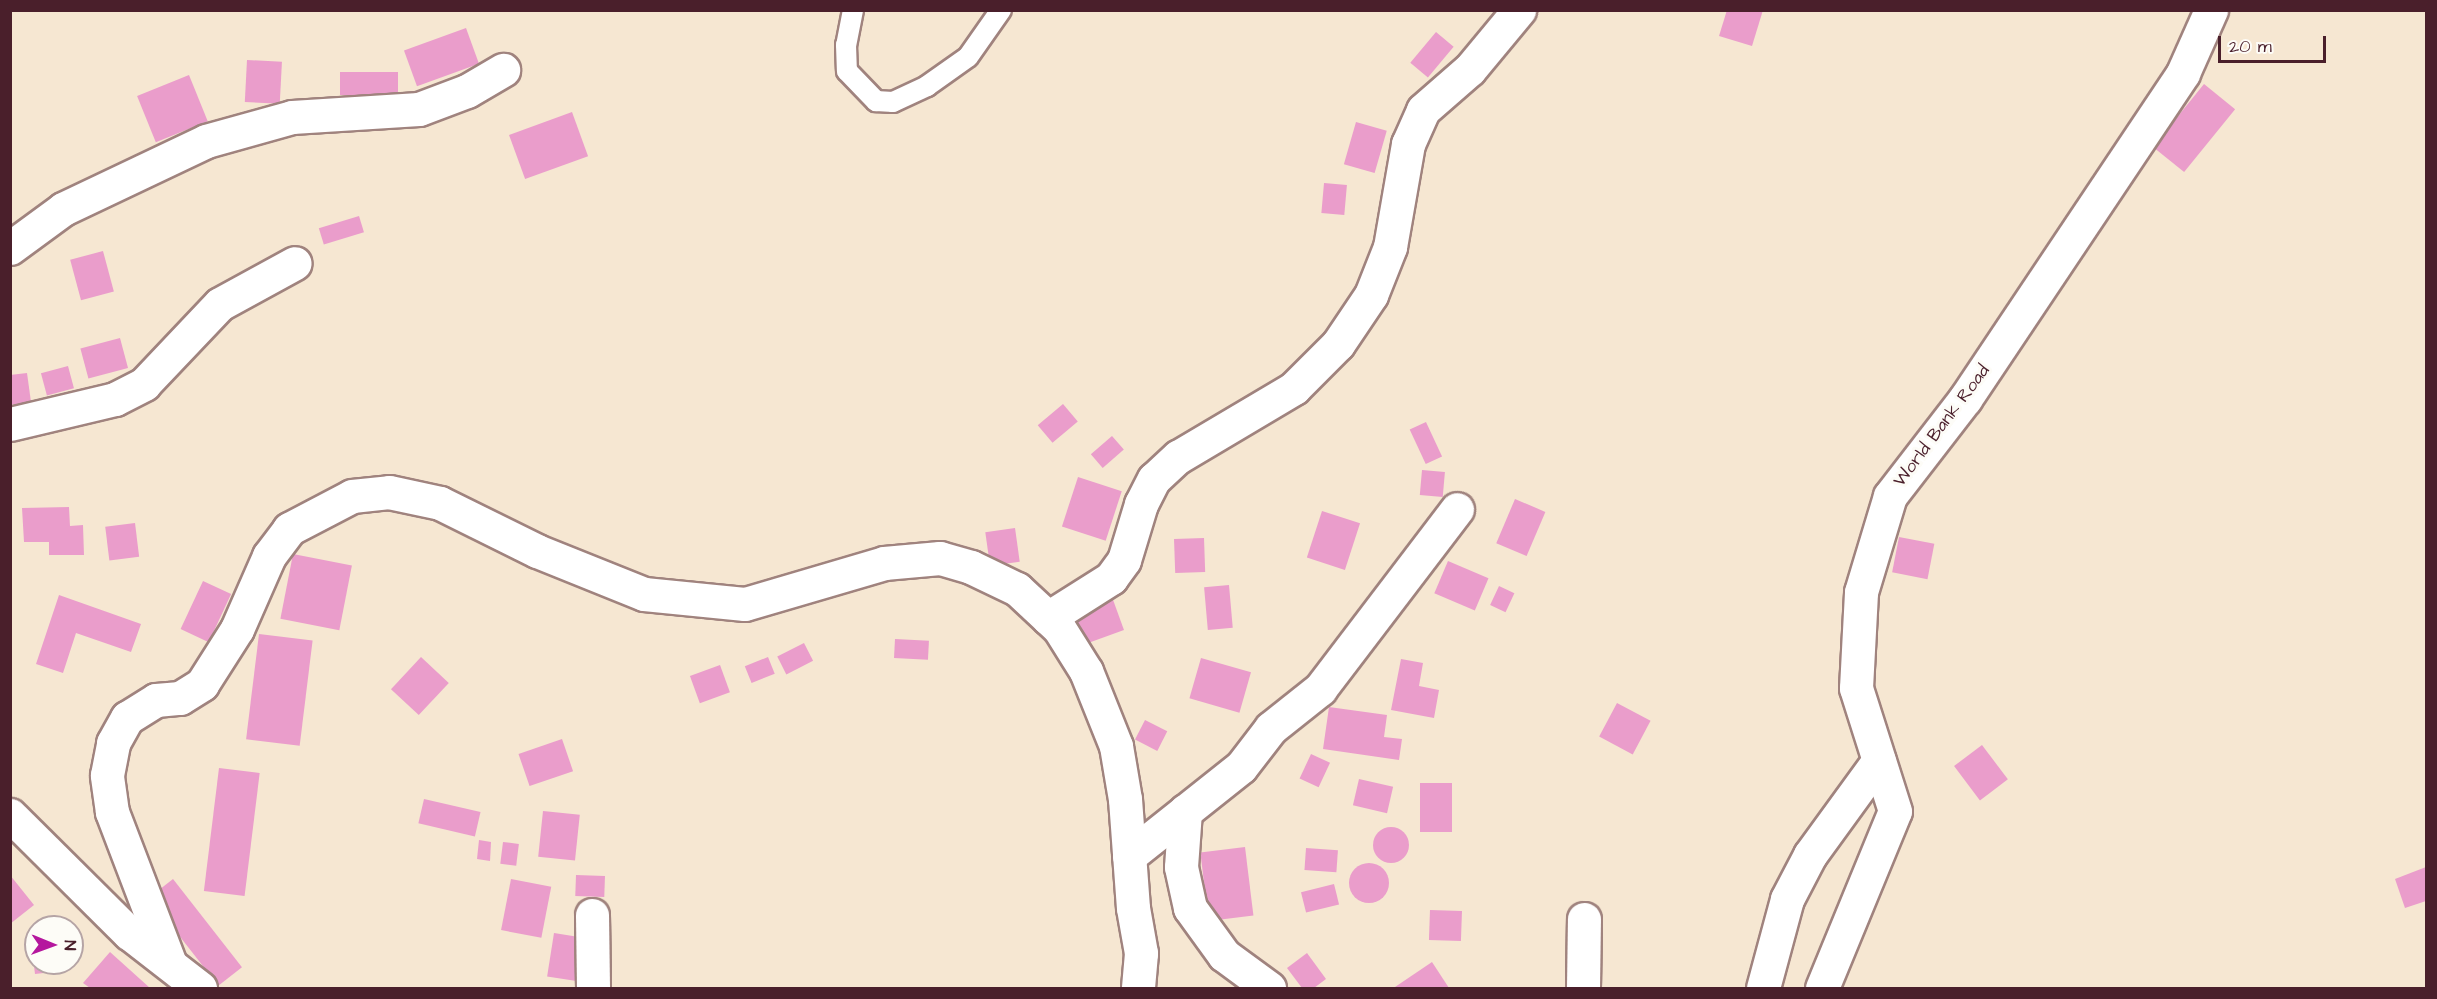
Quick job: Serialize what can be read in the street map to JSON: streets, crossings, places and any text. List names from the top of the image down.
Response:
{
  "streets": {
    "street": ["World Bank Road"]
  },
  "scale_bar": "20 m",
  "north": "right"
}
